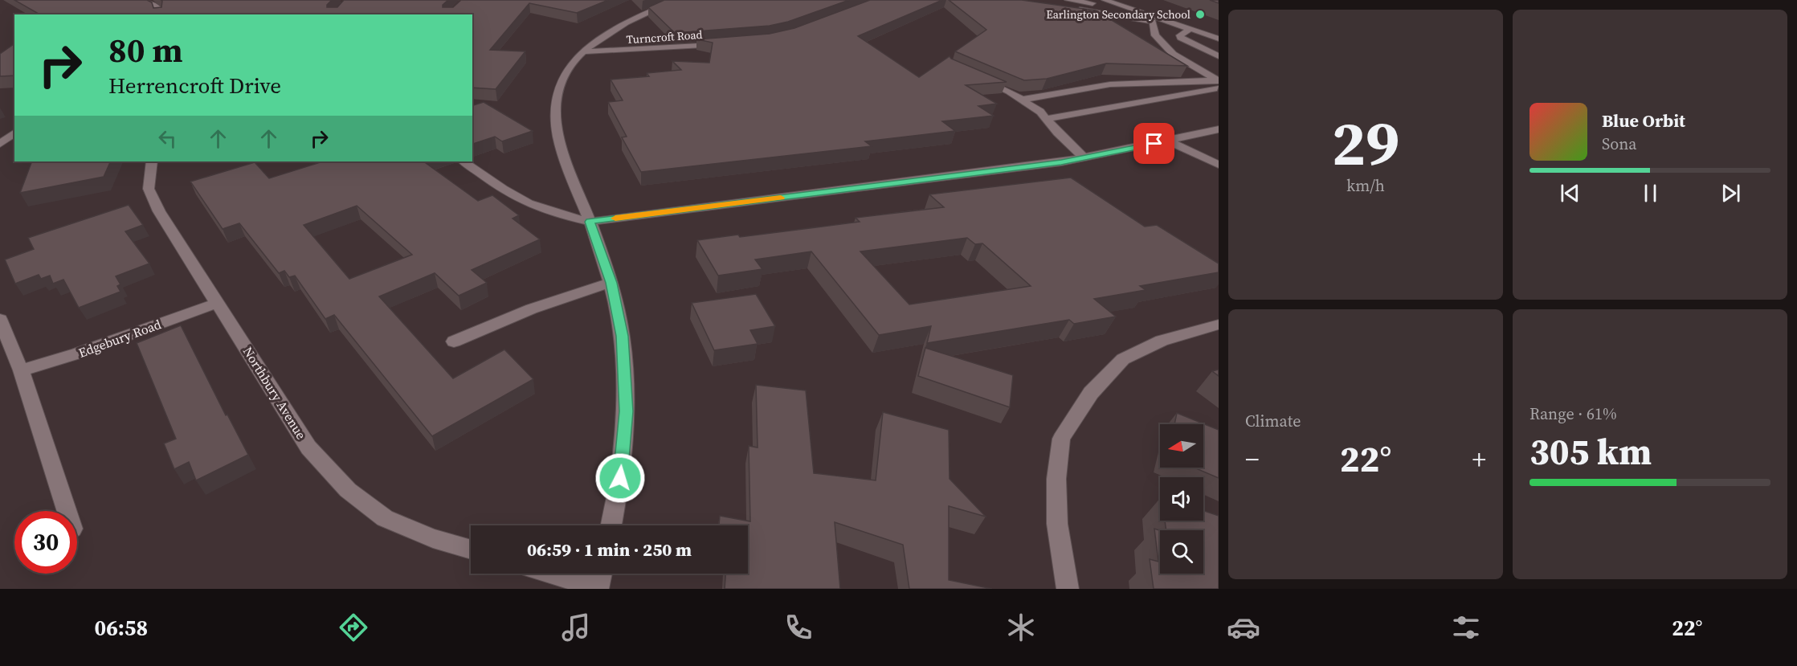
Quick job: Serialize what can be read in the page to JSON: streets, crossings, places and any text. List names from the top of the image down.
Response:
{
  "streets": {
    "street": ["Turncroft Road", "Edgebury Road", "Northbury Avenue"]
  },
  "crossings": [
    ["Edgebury Road", "Northbury Avenue"]
  ],
  "places": ["Earlington Secondary School"],
  "north": "left",
  "page": {
    "tile": [
      ["29", "km/h"],
      "Climate",
      ["Range · 61%", "305 km"]
    ],
    "turn": ["80 m", "Herrencroft Drive"],
    "song": ["Blue Orbit", "Sona"],
    "heat": ["−", "22°", "+"],
    "limit": "30",
    "trip": "06:59 · 1 min · 250 m",
    "tabs": ["06:58", "22°"]
  }
}
